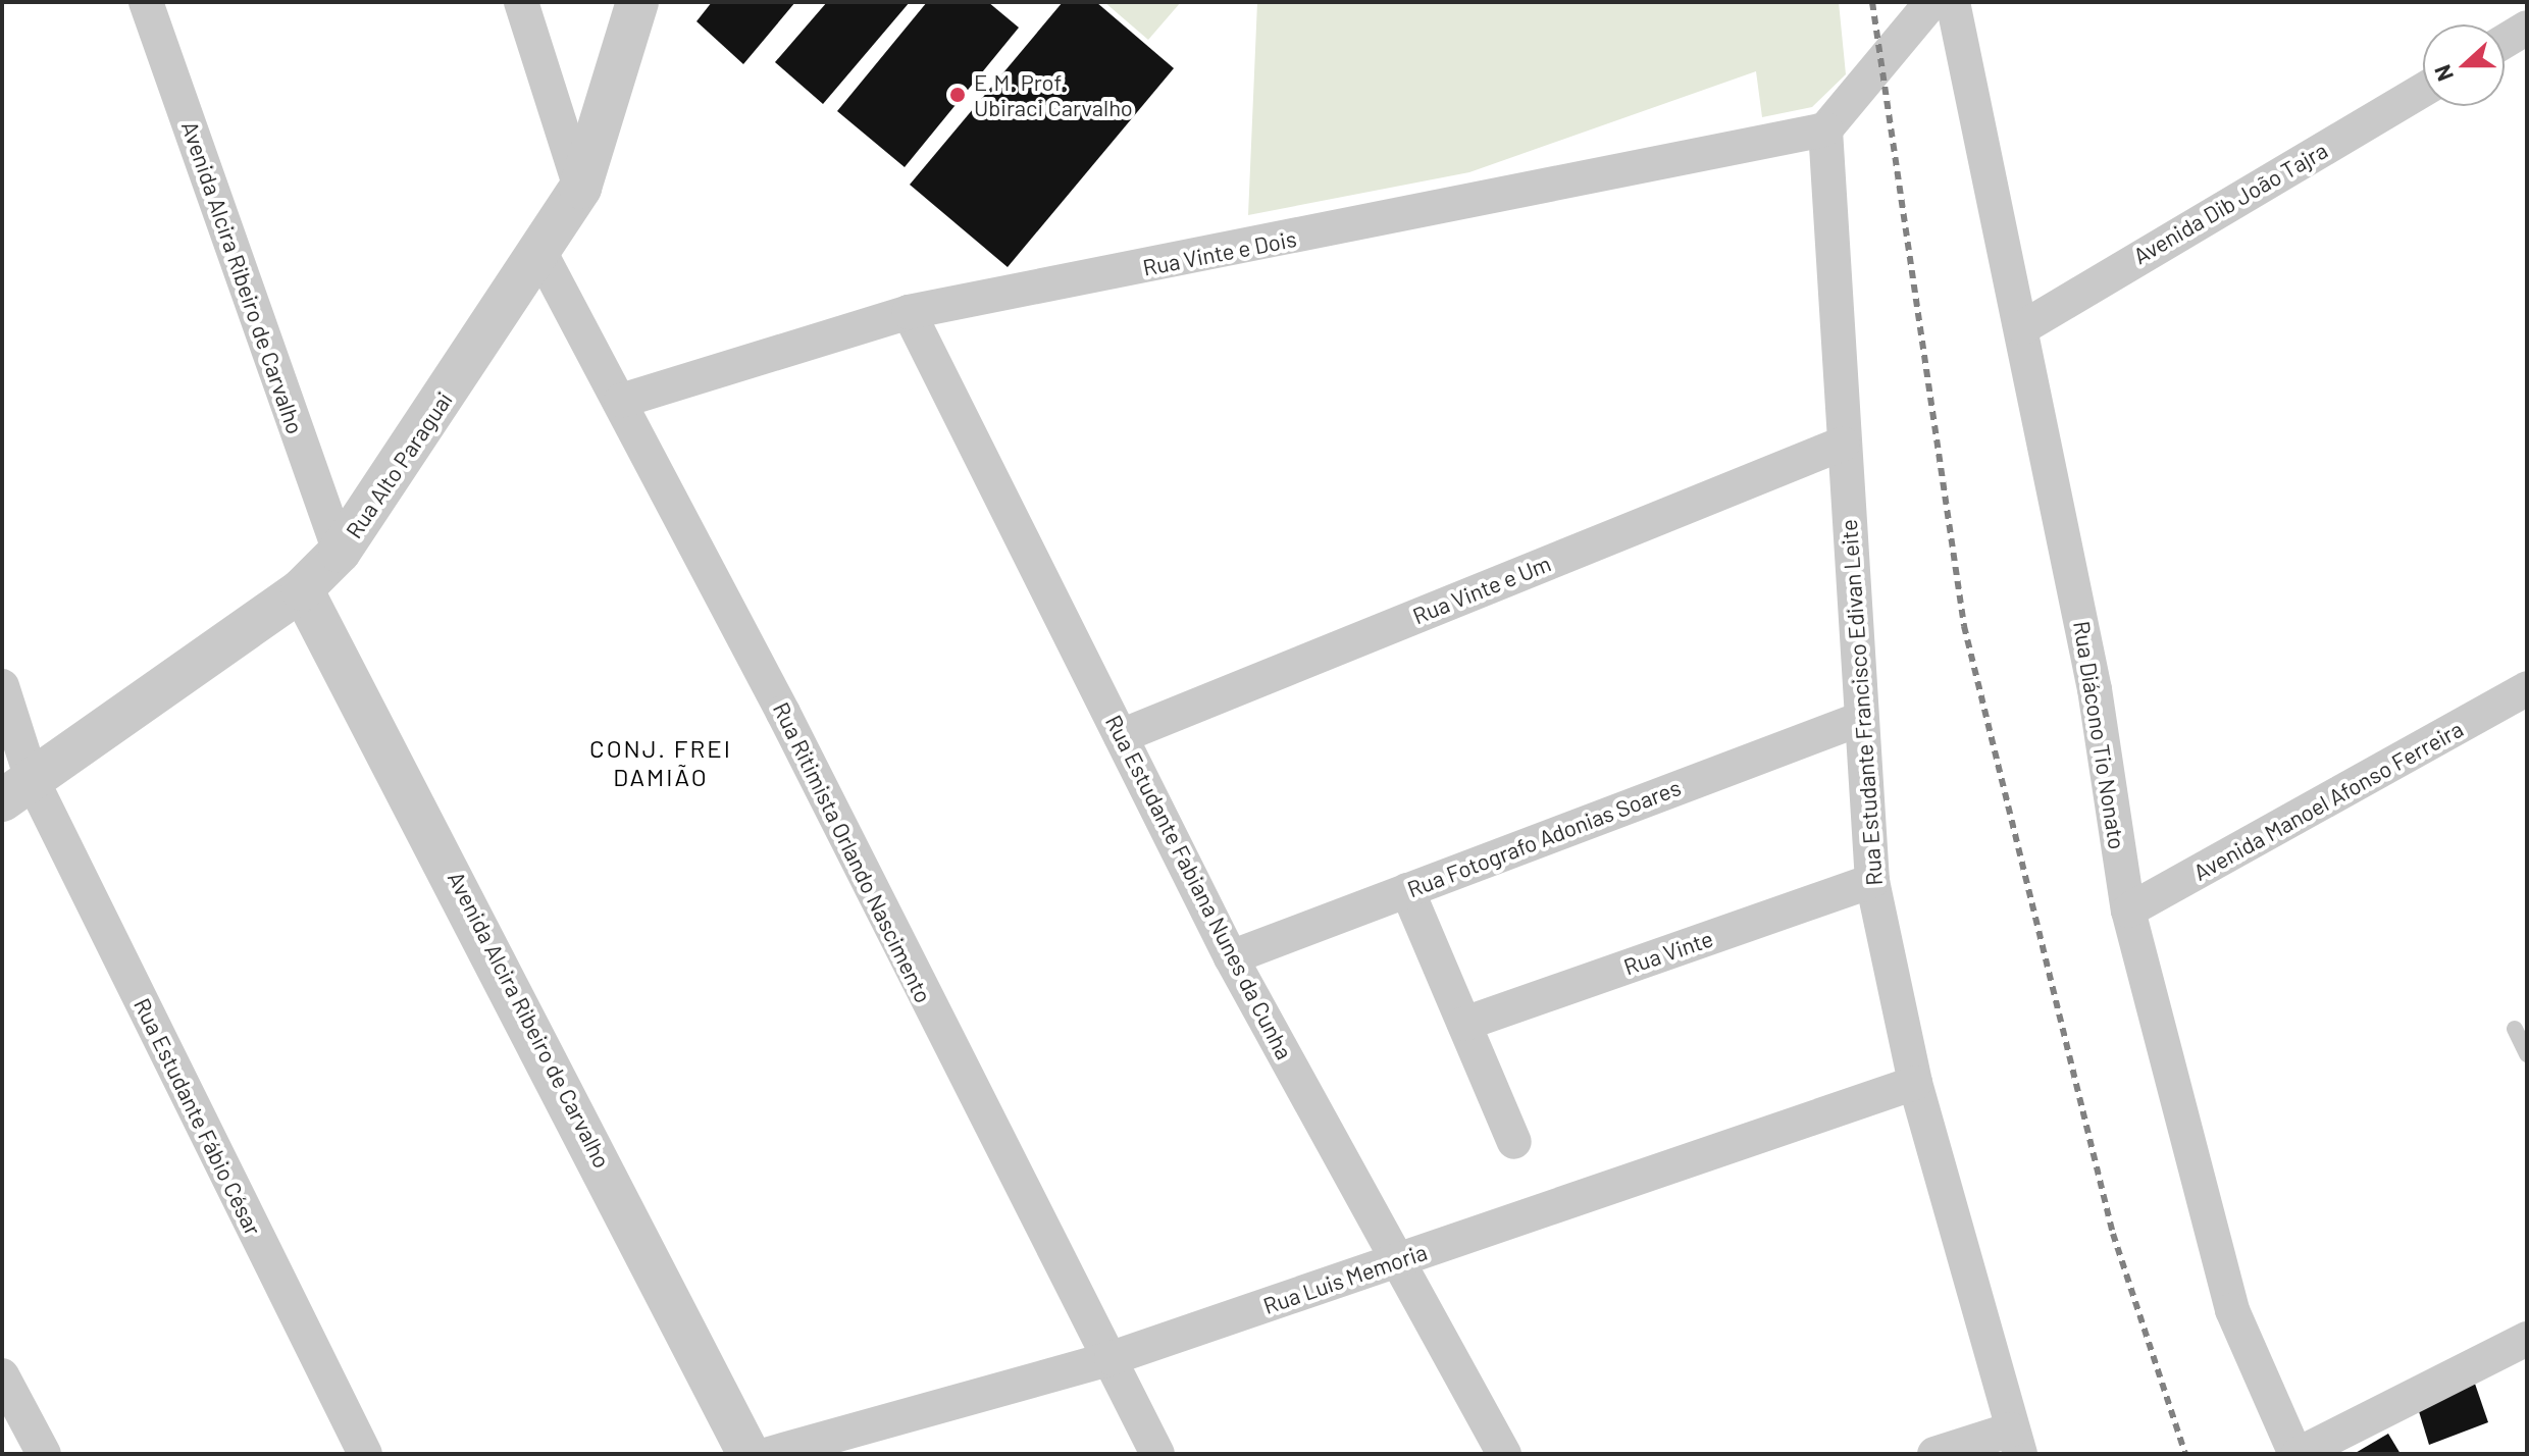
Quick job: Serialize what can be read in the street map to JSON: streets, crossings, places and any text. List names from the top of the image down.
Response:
{
  "streets": {
    "street": [
      "Avenida Dib João Tajra",
      "Rua Vinte e Dois",
      "Avenida Alcira Ribeiro de Carvalho",
      "Rua Alto Paraguai",
      "Rua Vinte e Um",
      "Rua Estudante Francisco Edivan Leite",
      "Rua Diácono Tio Nonato",
      "Avenida Manoel Afonso Ferreira",
      "Rua Fotografo Adonias Soares",
      "Rua Ritimista Orlando Nascimento",
      "Rua Estudante Fabiana Nunes da Cunha",
      "Rua Vinte",
      "Rua Estudante Fábio César",
      "Rua Luis Memoria"
    ]
  },
  "crossings": [
    ["Avenida Dib João Tajra", "Rua Diácono Tio Nonato"],
    ["Rua Vinte e Dois", "Rua Estudante Francisco Edivan Leite"],
    ["Rua Vinte e Dois", "Rua Ritimista Orlando Nascimento"],
    ["Rua Vinte e Dois", "Rua Estudante Fabiana Nunes da Cunha"],
    ["Avenida Alcira Ribeiro de Carvalho", "Rua Alto Paraguai"],
    ["Rua Alto Paraguai", "Rua Ritimista Orlando Nascimento"],
    ["Rua Alto Paraguai", "Rua Estudante Fábio César"],
    ["Rua Vinte e Um", "Rua Estudante Francisco Edivan Leite"],
    ["Rua Vinte e Um", "Rua Estudante Fabiana Nunes da Cunha"],
    ["Rua Estudante Francisco Edivan Leite", "Rua Fotografo Adonias Soares"],
    ["Rua Estudante Francisco Edivan Leite", "Rua Vinte"],
    ["Rua Estudante Francisco Edivan Leite", "Rua Luis Memoria"],
    ["Rua Diácono Tio Nonato", "Avenida Manoel Afonso Ferreira"],
    ["Rua Fotografo Adonias Soares", "Rua Estudante Fabiana Nunes da Cunha"],
    ["Rua Ritimista Orlando Nascimento", "Rua Luis Memoria"],
    ["Rua Estudante Fabiana Nunes da Cunha", "Rua Luis Memoria"]
  ],
  "districts": ["CONJ. FREI DAMIÃO"],
  "places": ["E.M. Prof. Ubiraci Carvalho"],
  "north": "left"
}
